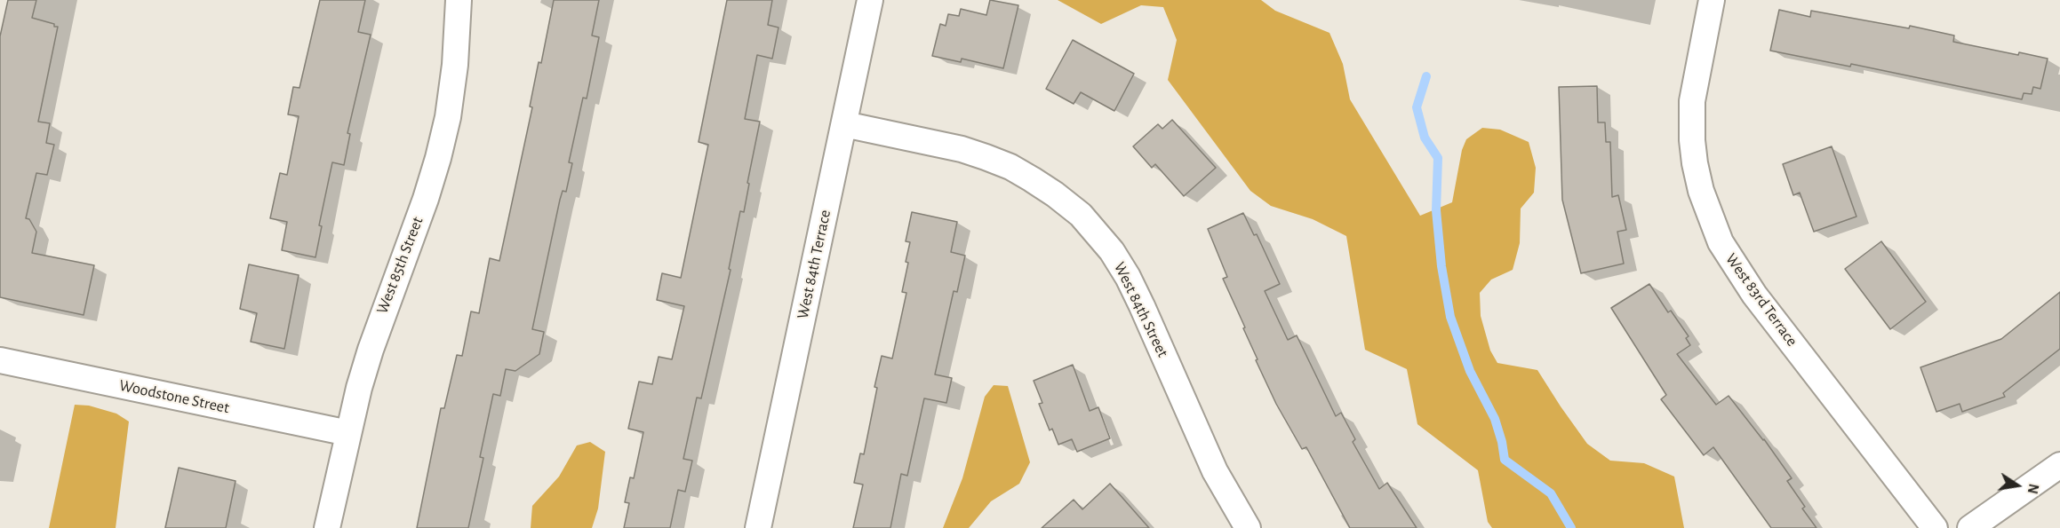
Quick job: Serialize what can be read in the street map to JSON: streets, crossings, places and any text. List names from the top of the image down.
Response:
{
  "streets": {
    "street": [
      "West 84th Terrace",
      "West 85th Street",
      "West 83rd Terrace",
      "West 84th Street",
      "Woodstone Street"
    ]
  },
  "crossings": [
    ["West 84th Terrace", "West 84th Street"],
    ["West 85th Street", "Woodstone Street"]
  ],
  "north": "right"
}
